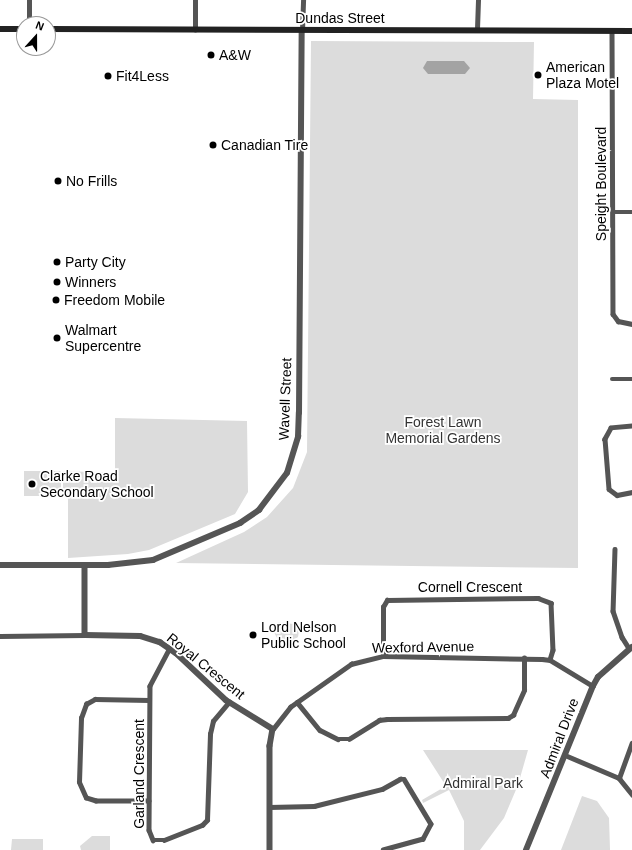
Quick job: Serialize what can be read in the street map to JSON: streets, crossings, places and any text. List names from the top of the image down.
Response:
{
  "streets": {
    "main road": ["Dundas Street"],
    "street": [
      "Speight Boulevard",
      "Wavell Street",
      "Cornell Crescent",
      "Wexford Avenue",
      "Royal Crescent",
      "Admiral Drive",
      "Garland Crescent"
    ]
  },
  "crossings": [
    ["Dundas Street", "Speight Boulevard"],
    ["Dundas Street", "Wavell Street"],
    ["Cornell Crescent", "Wexford Avenue"],
    ["Wexford Avenue", "Royal Crescent"],
    ["Wexford Avenue", "Admiral Drive"],
    ["Royal Crescent", "Garland Crescent"]
  ],
  "parks": ["Forest Lawn Memorial Gardens", "Admiral Park"],
  "places": [
    "A&W",
    "American Plaza Motel",
    "Fit4Less",
    "Canadian Tire",
    "No Frills",
    "Party City",
    "Winners",
    "Freedom Mobile",
    "Walmart Supercentre",
    "Clarke Road Secondary School",
    "Lord Nelson Public School"
  ],
  "north": "top"
}
